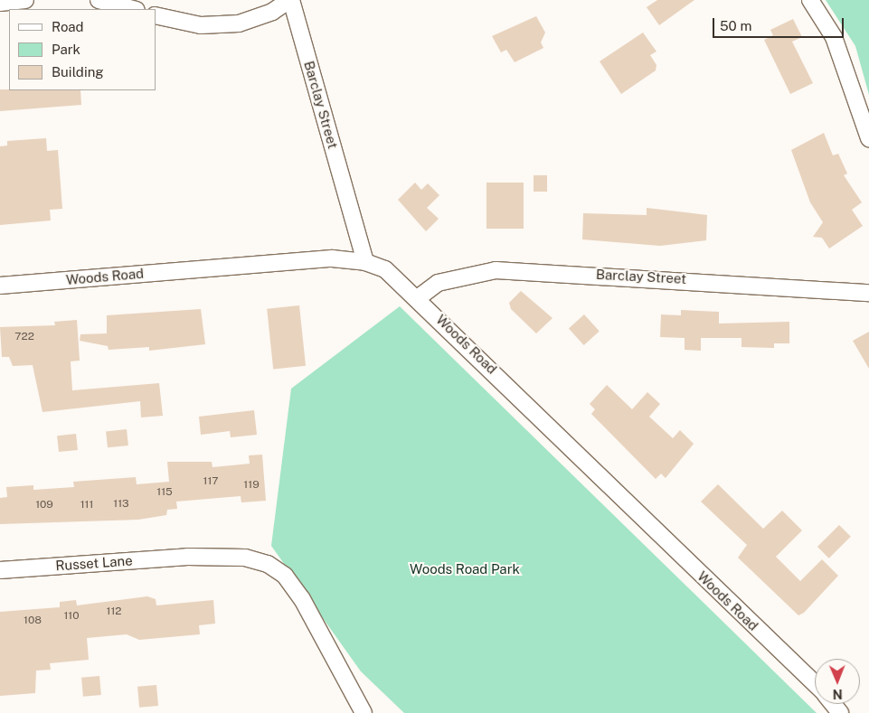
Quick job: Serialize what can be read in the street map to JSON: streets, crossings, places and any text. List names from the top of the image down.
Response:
{
  "streets": {
    "street": ["Barclay Street", "Woods Road", "Russet Lane"]
  },
  "crossings": [
    ["Barclay Street", "Woods Road"]
  ],
  "parks": ["Woods Road Park"],
  "house_numbers": [
    "722",
    "117",
    "119",
    "115",
    "113",
    "109",
    "111",
    "112",
    "110",
    "108"
  ],
  "legend": ["Road", "Park", "Building"],
  "scale_bar": "50 m",
  "north": "bottom"
}
